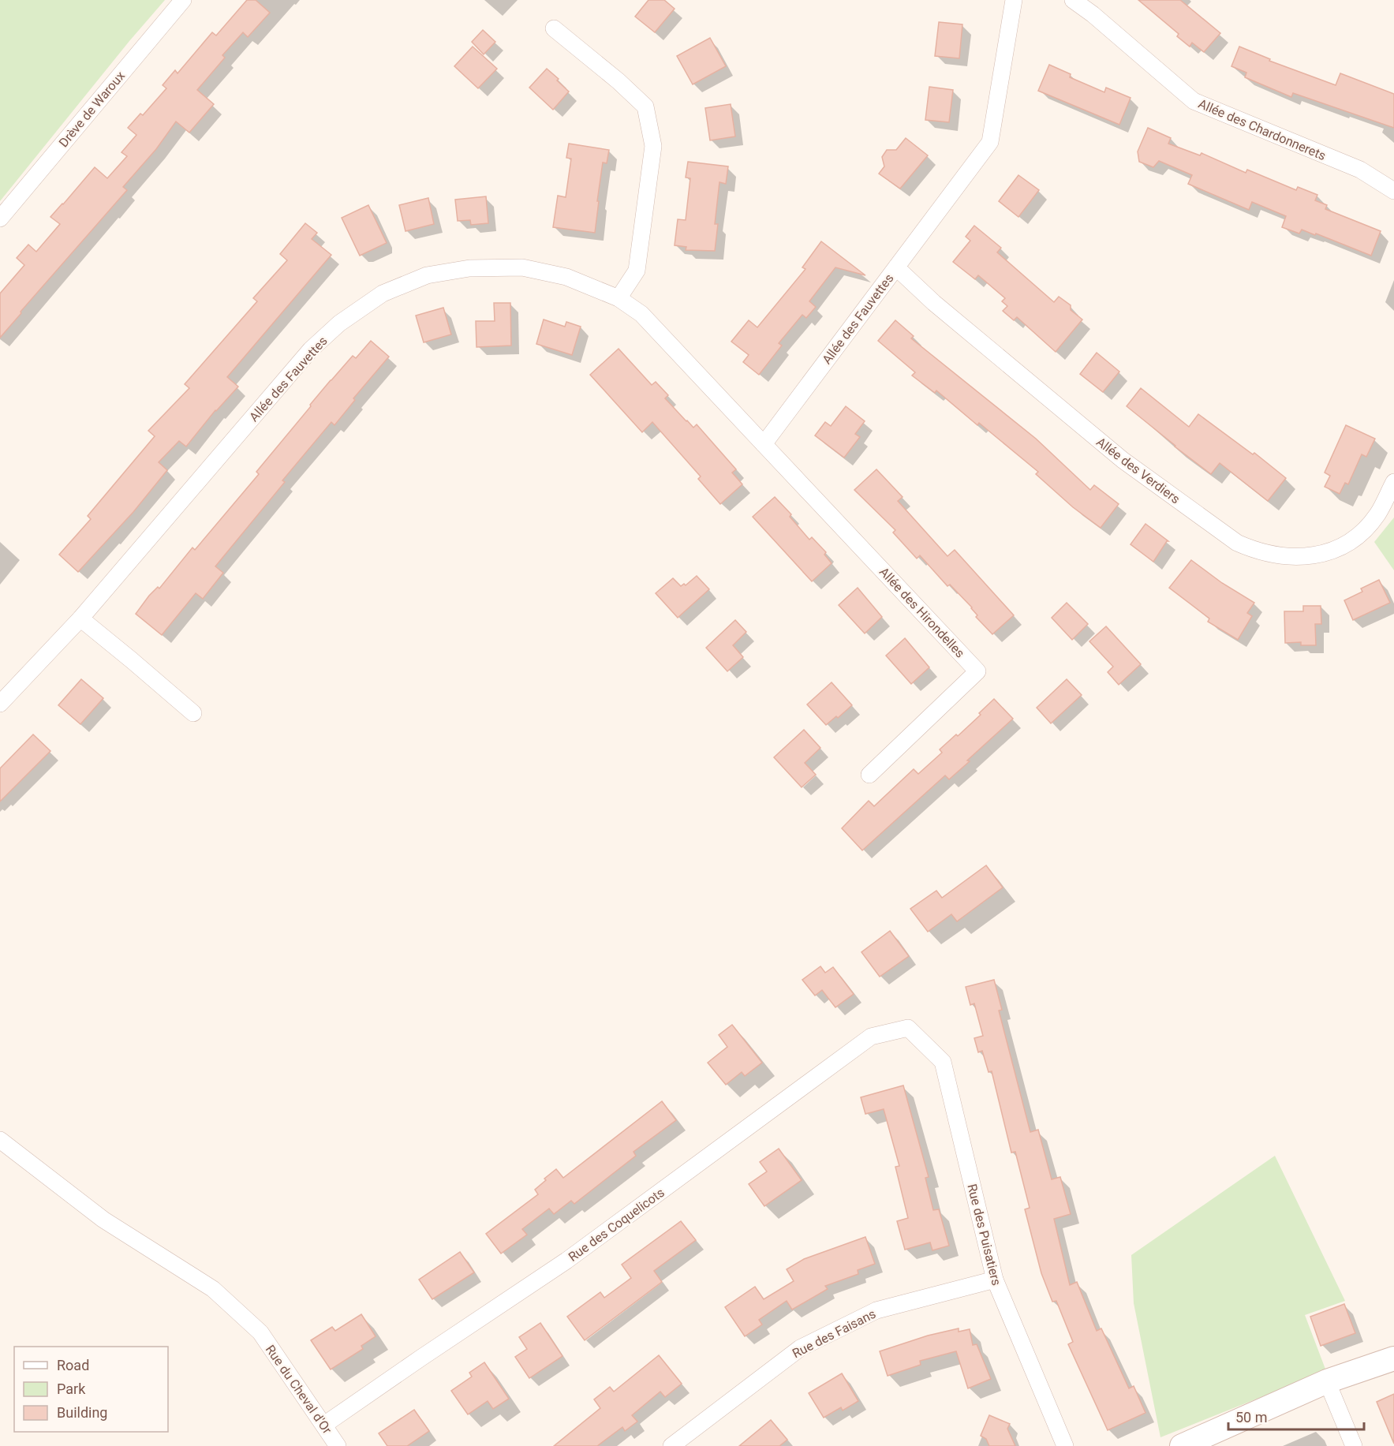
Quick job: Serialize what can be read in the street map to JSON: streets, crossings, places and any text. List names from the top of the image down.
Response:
{
  "streets": {
    "street": [
      "Drève de Waroux",
      "Allée des Chardonnerets",
      "Allée des Fauvettes",
      "Allée des Verdiers",
      "Allée des Hirondelles",
      "Rue des Coquelicots",
      "Rue des Puisatiers",
      "Rue des Faisans",
      "Rue du Cheval d'Or"
    ]
  },
  "crossings": [
    ["Allée des Fauvettes", "Allée des Verdiers"],
    ["Allée des Fauvettes", "Allée des Hirondelles"],
    ["Rue des Coquelicots", "Rue des Puisatiers"],
    ["Rue des Coquelicots", "Rue du Cheval d'Or"],
    ["Rue des Puisatiers", "Rue des Faisans"]
  ],
  "legend": ["Road", "Park", "Building"],
  "scale_bar": "50 m"
}
